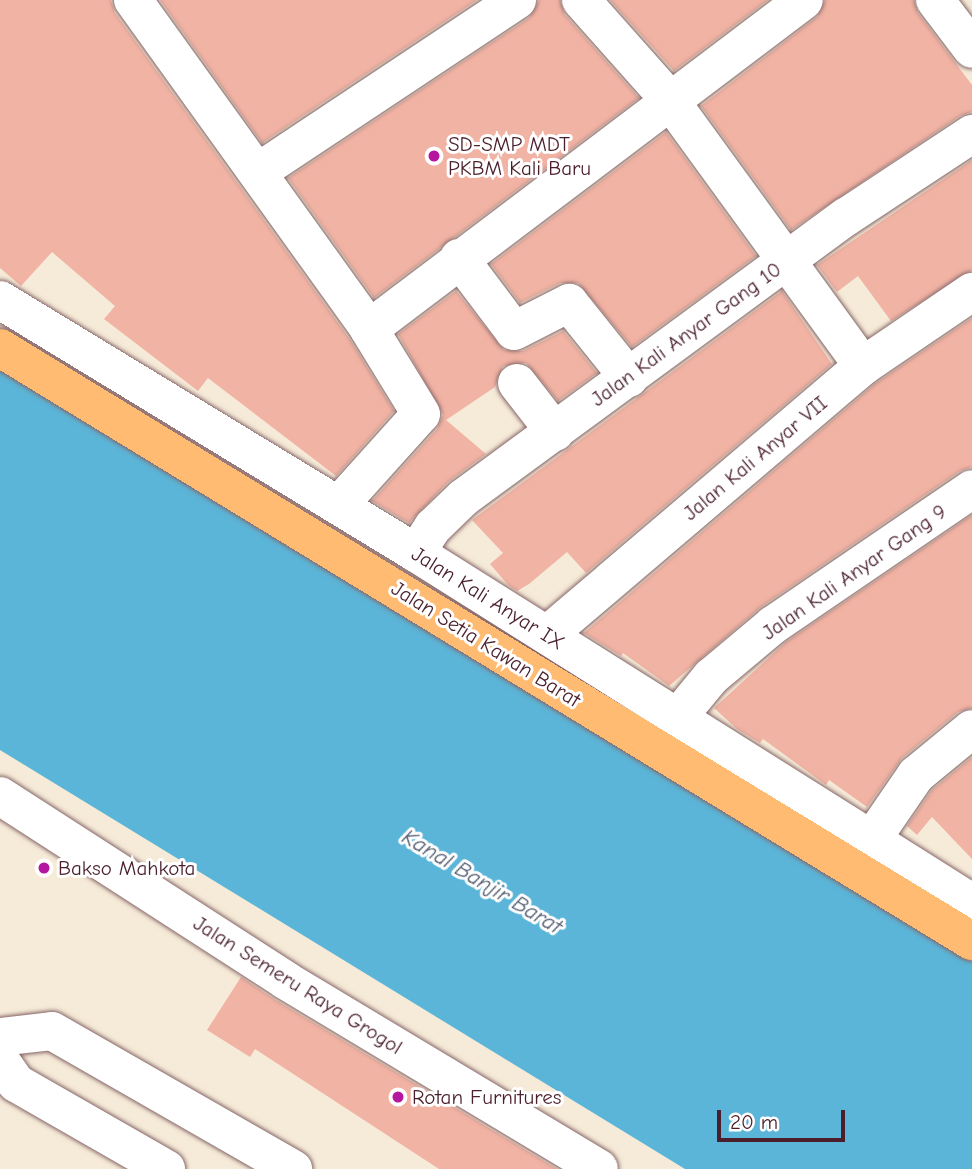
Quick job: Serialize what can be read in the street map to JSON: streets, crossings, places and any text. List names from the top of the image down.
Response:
{
  "streets": {
    "main road": ["Jalan Setia Kawan Barat"],
    "street": [
      "Jalan Kali Anyar Gang 10",
      "Jalan Kali Anyar VII",
      "Jalan Kali Anyar Gang 9",
      "Jalan Kali Anyar IX",
      "Jalan Semeru Raya Grogol"
    ]
  },
  "crossings": [
    ["Jalan Kali Anyar Gang 10", "Jalan Kali Anyar IX"],
    ["Jalan Kali Anyar VII", "Jalan Kali Anyar IX"],
    ["Jalan Kali Anyar Gang 9", "Jalan Kali Anyar IX"]
  ],
  "water": ["Kanal Banjir Barat"],
  "places": ["SD-SMP MDT PKBM Kali Baru", "Bakso Mahkota", "Rotan Furnitures"],
  "scale_bar": "20 m"
}
